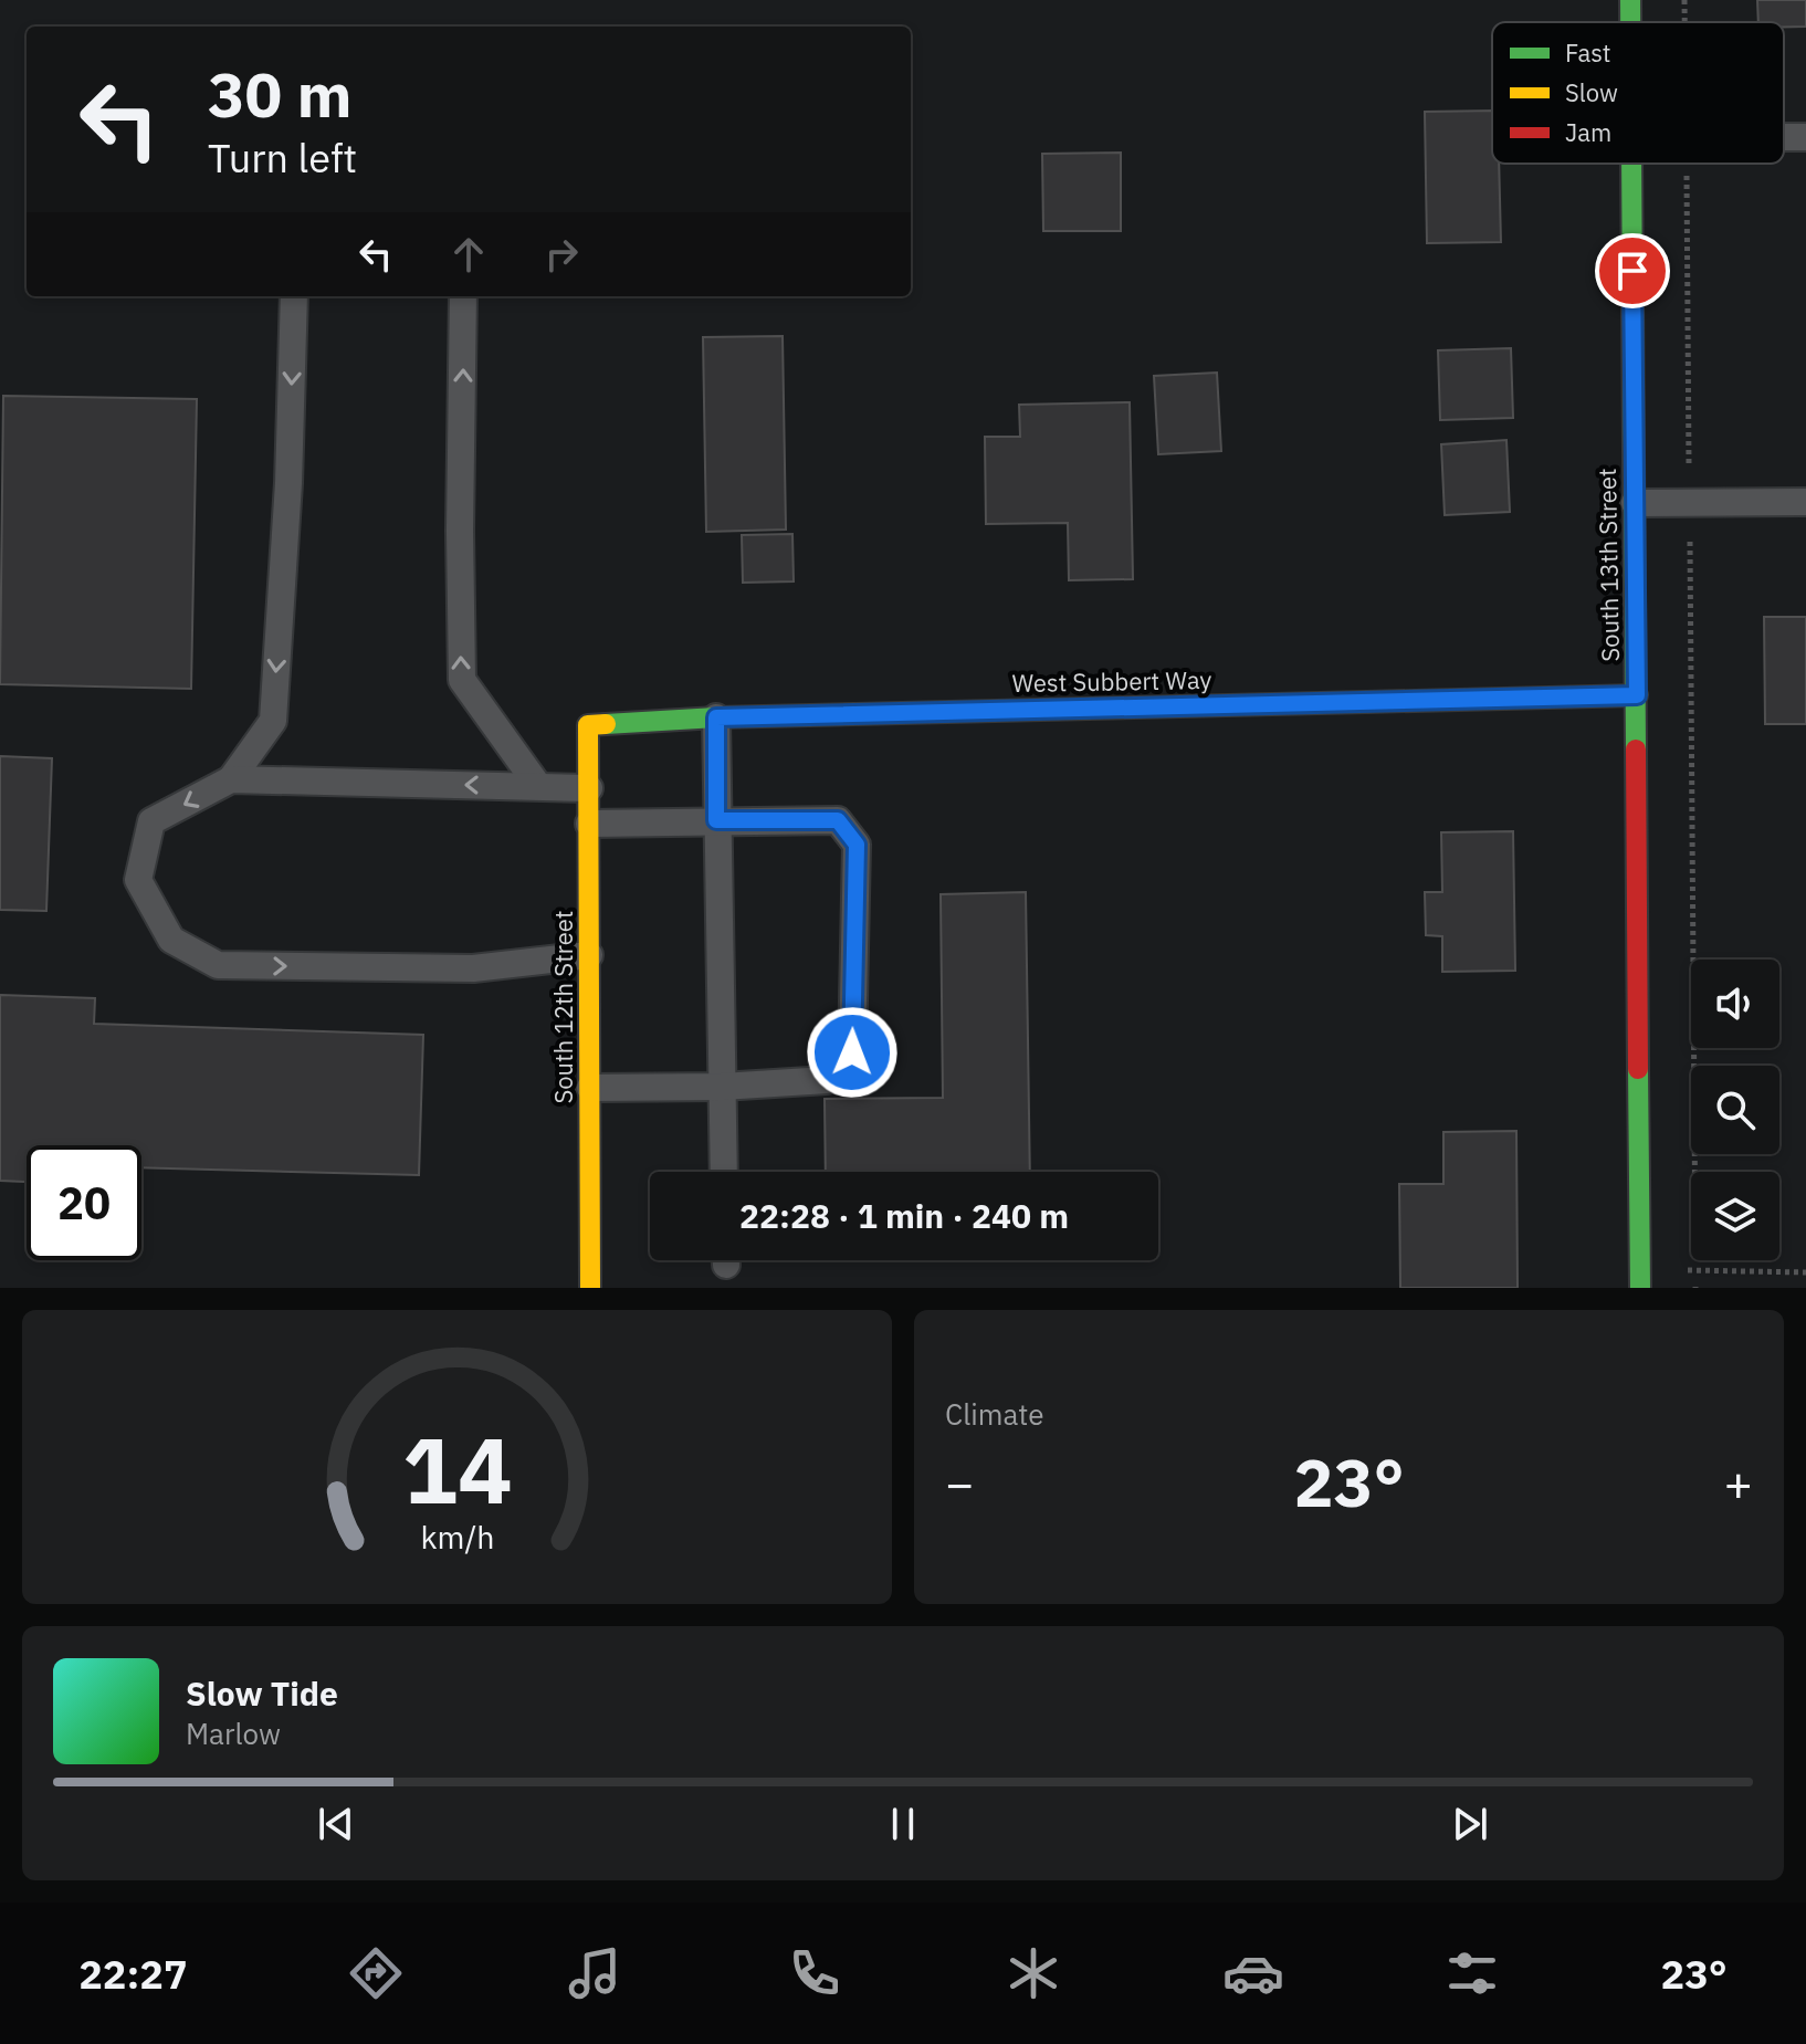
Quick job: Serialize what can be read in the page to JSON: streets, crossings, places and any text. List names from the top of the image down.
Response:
{
  "streets": {
    "street": ["South 13th Street", "West Subbert Way", "South 12th Street"]
  },
  "crossings": [
    ["South 13th Street", "West Subbert Way"],
    ["West Subbert Way", "South 12th Street"]
  ],
  "legend": ["Fast", "Slow", "Jam"],
  "page": {
    "turn": ["30 m", "Turn left"],
    "limit": "20",
    "trip": "22:28 · 1 min · 240 m",
    "tile": "Climate",
    "heat": ["−", "23°", "+"],
    "song": ["Slow Tide", "Marlow"],
    "tabs": ["22:27", "23°"],
    "gauge": ["14", "km/h"]
  }
}
